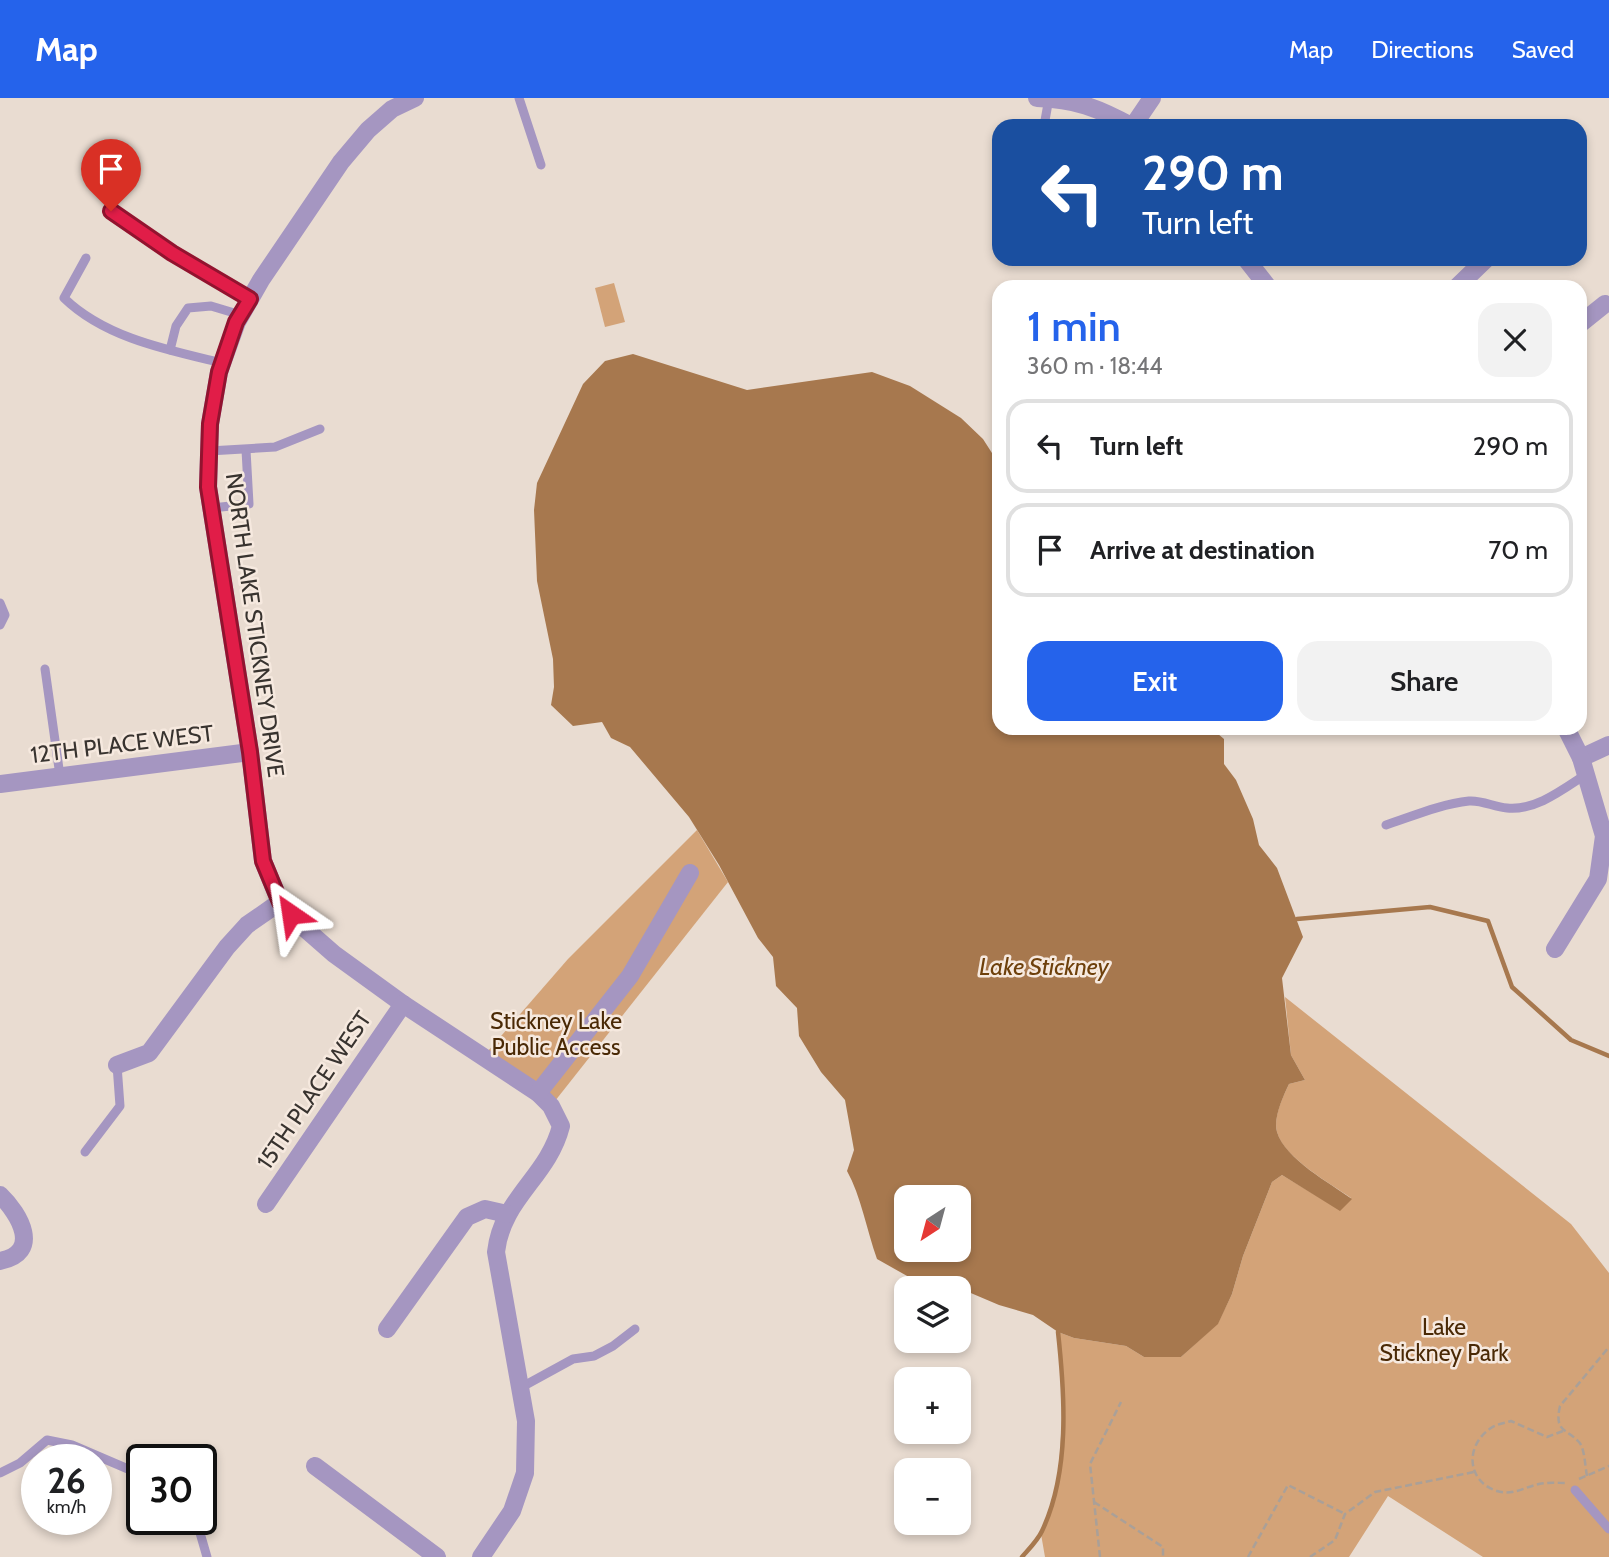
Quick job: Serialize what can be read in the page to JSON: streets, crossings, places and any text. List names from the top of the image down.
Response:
{
  "streets": {
    "street": ["NORTH LAKE STICKNEY DRIVE", "12TH PLACE WEST", "15TH PLACE WEST"]
  },
  "crossings": [
    ["NORTH LAKE STICKNEY DRIVE", "12TH PLACE WEST"],
    ["NORTH LAKE STICKNEY DRIVE", "15TH PLACE WEST"]
  ],
  "water": ["Lake Stickney"],
  "parks": ["Stickney Lake Public Access", "Lake Stickney Park"],
  "north": "bottom left",
  "page": {
    "header": "Map",
    "nav": ["Map", "Directions", "Saved"],
    "turn": ["290 m", "Turn left"],
    "heading": ["1 min", "360 m · 18:44"],
    "list": [
      {
        "name": "Turn left",
        "value": "290 m"
      },
      {
        "name": "Arrive at destination",
        "value": "70 m"
      }
    ],
    "buttons": ["Exit", "Share"],
    "map_buttons": ["+", "−"],
    "speed": "26 km/h",
    "limit": "30"
  }
}
